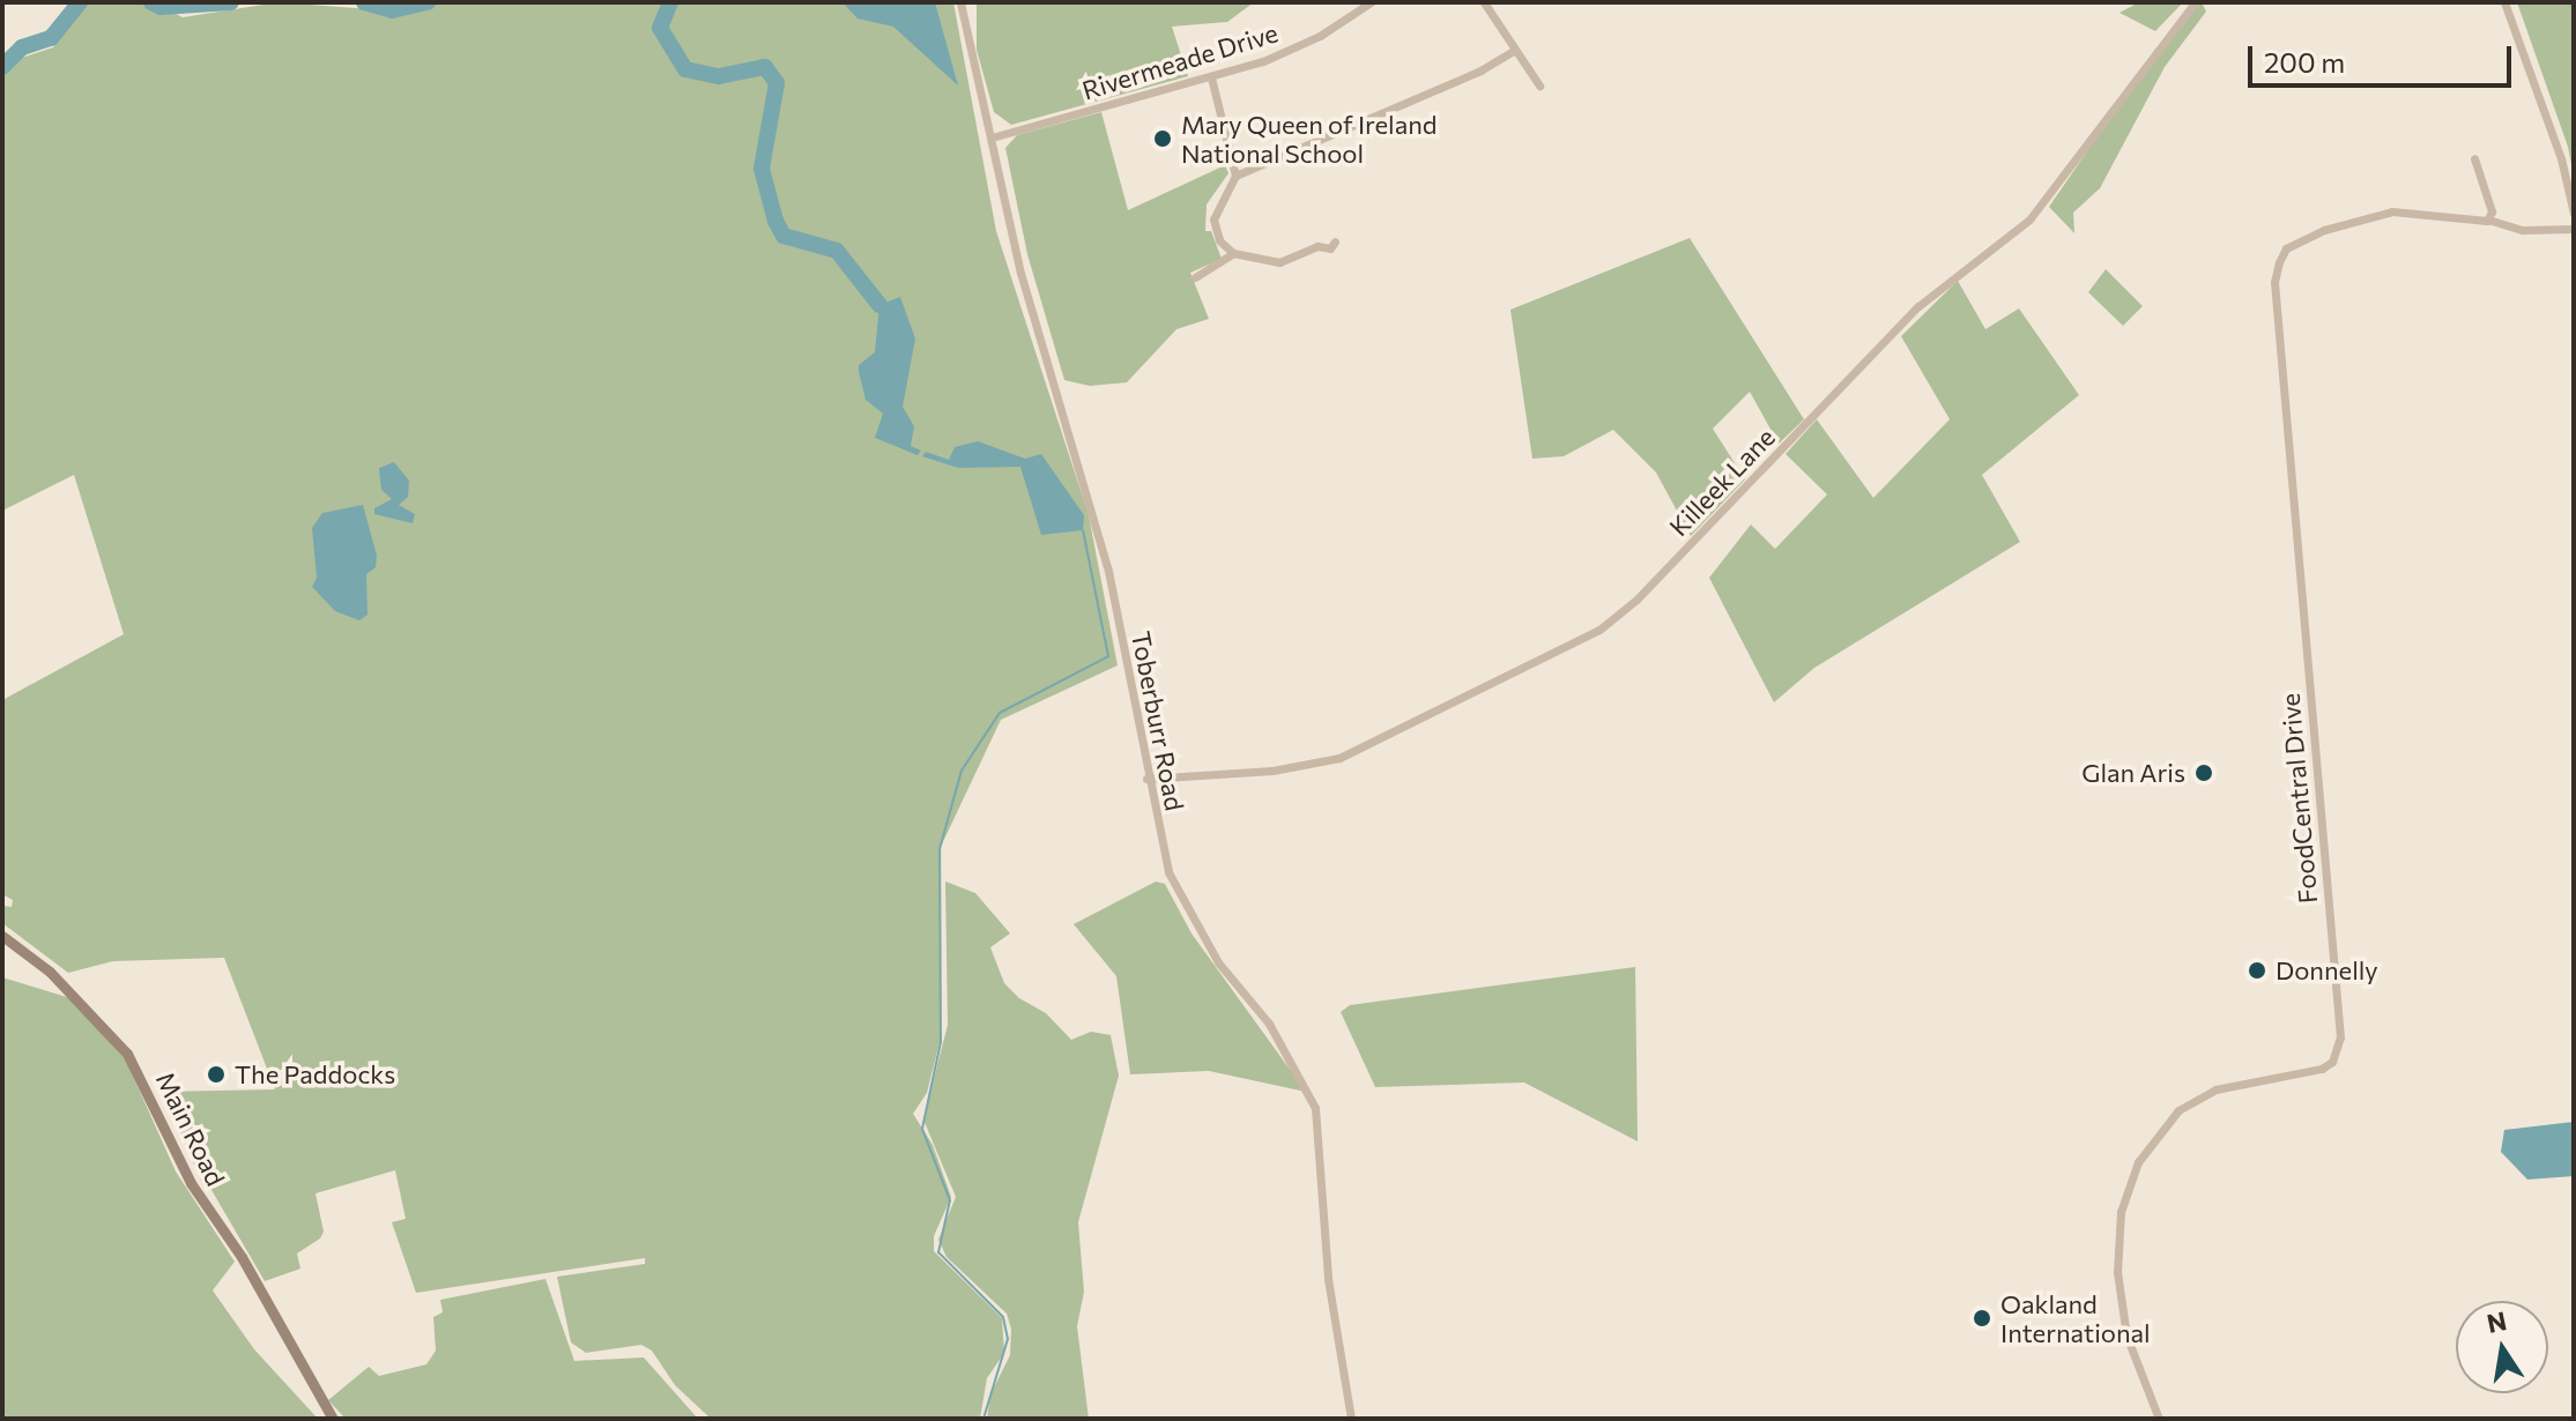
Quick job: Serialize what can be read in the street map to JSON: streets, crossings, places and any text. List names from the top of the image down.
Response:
{
  "streets": {
    "main road": ["Main Road"],
    "street": [
      "Rivermeade Drive",
      "Killeek Lane",
      "Toberburr Road",
      "FoodCentral Drive"
    ]
  },
  "crossings": [
    ["Rivermeade Drive", "Toberburr Road"],
    ["Killeek Lane", "Toberburr Road"]
  ],
  "places": [
    "Mary Queen of Ireland National School",
    "Glan Aris",
    "Donnelly",
    "The Paddocks",
    "Oakland International"
  ],
  "scale_bar": "200 m",
  "north": "top"
}
